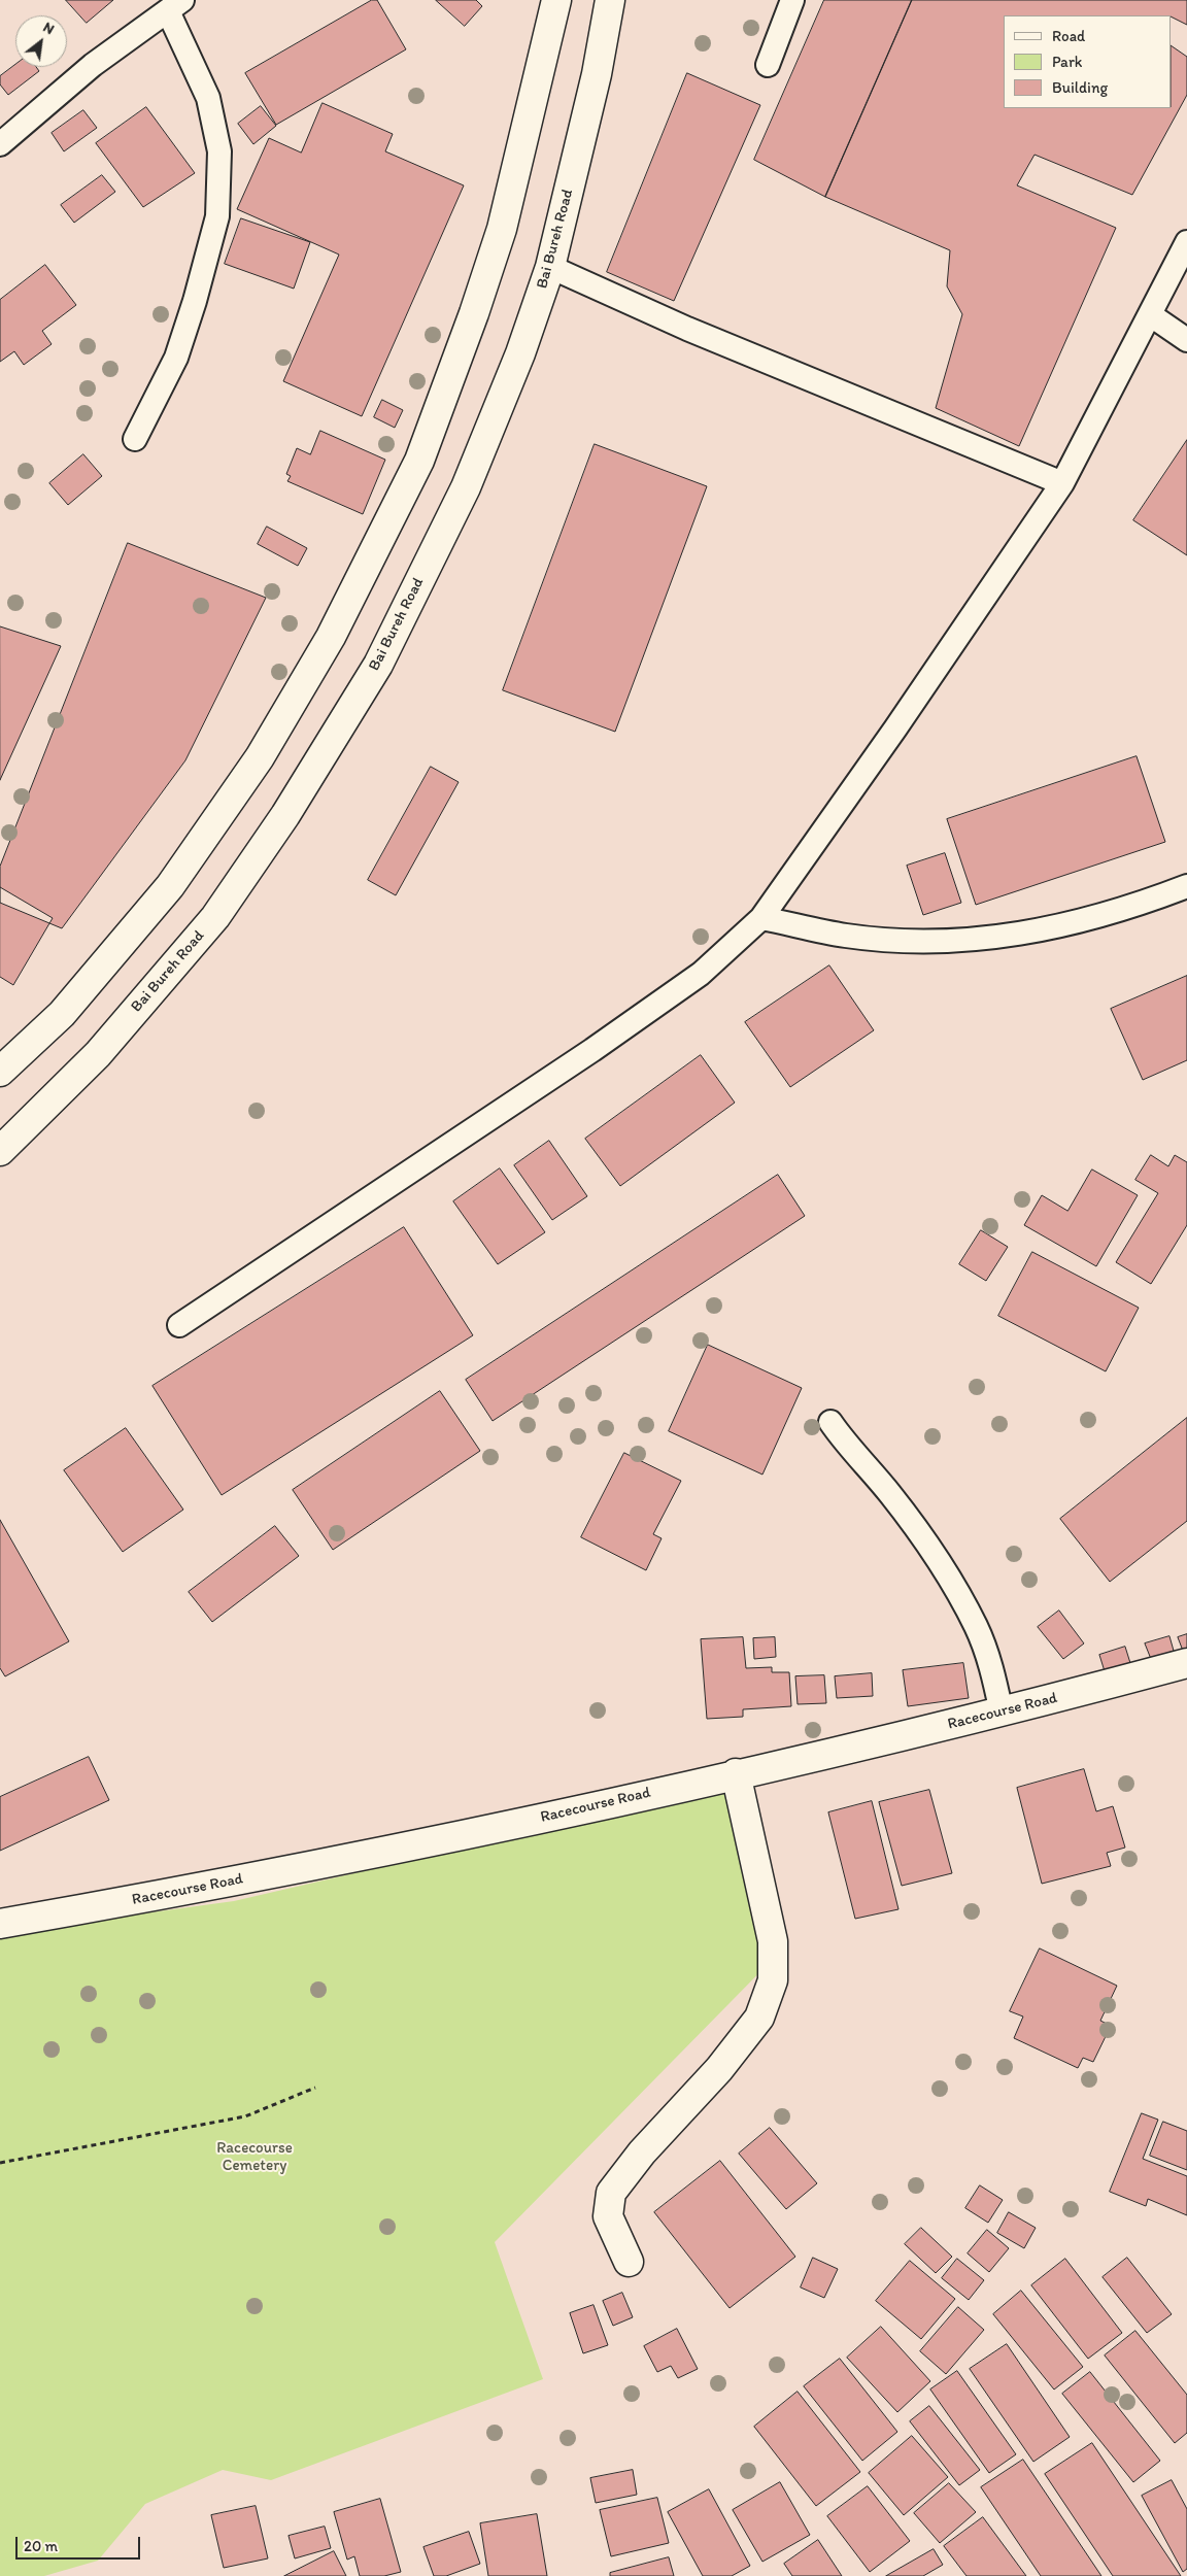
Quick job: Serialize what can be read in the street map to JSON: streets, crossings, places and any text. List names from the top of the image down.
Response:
{
  "streets": {
    "main road": ["Bai Bureh Road", "Racecourse Road"]
  },
  "parks": ["Racecourse Cemetery"],
  "legend": ["Road", "Park", "Building"],
  "scale_bar": "20 m",
  "north": "top right"
}
